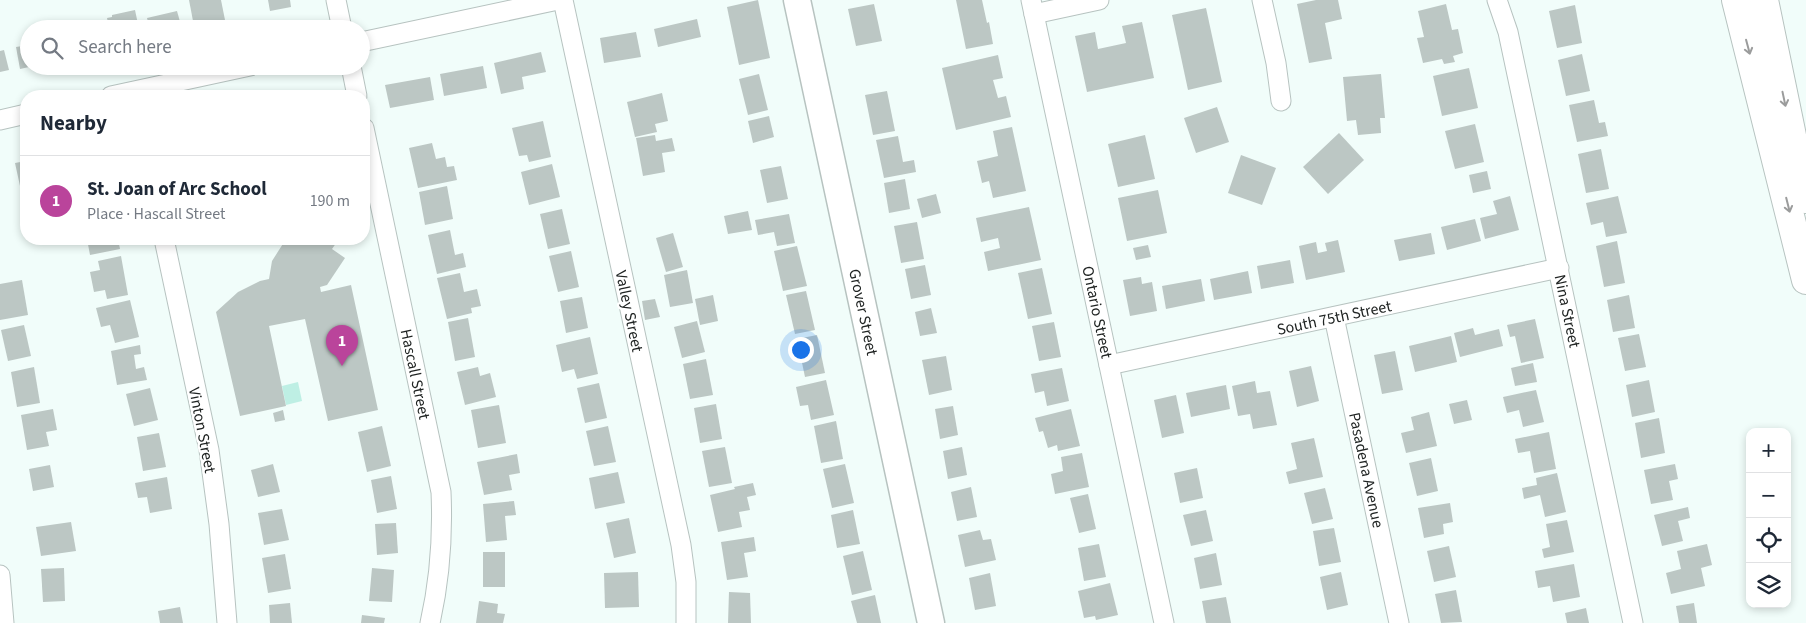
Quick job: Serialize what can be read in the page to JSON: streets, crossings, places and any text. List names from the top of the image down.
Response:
{
  "streets": {
    "street": [
      "Valley Street",
      "Nina Street",
      "Grover Street",
      "Ontario Street",
      "South 75th Street",
      "Hascall Street",
      "Vinton Street",
      "Pasadena Avenue"
    ]
  },
  "crossings": [
    ["Nina Street", "South 75th Street"],
    ["Ontario Street", "South 75th Street"],
    ["South 75th Street", "Pasadena Avenue"]
  ],
  "page": {
    "search": "Search here",
    "heading": "Nearby",
    "list": [
      {
        "mark": "1",
        "name": "St. Joan of Arc School",
        "note": "Place · Hascall Street",
        "value": "190 m"
      }
    ],
    "pins": "1",
    "map_buttons": ["+", "−"]
  }
}
